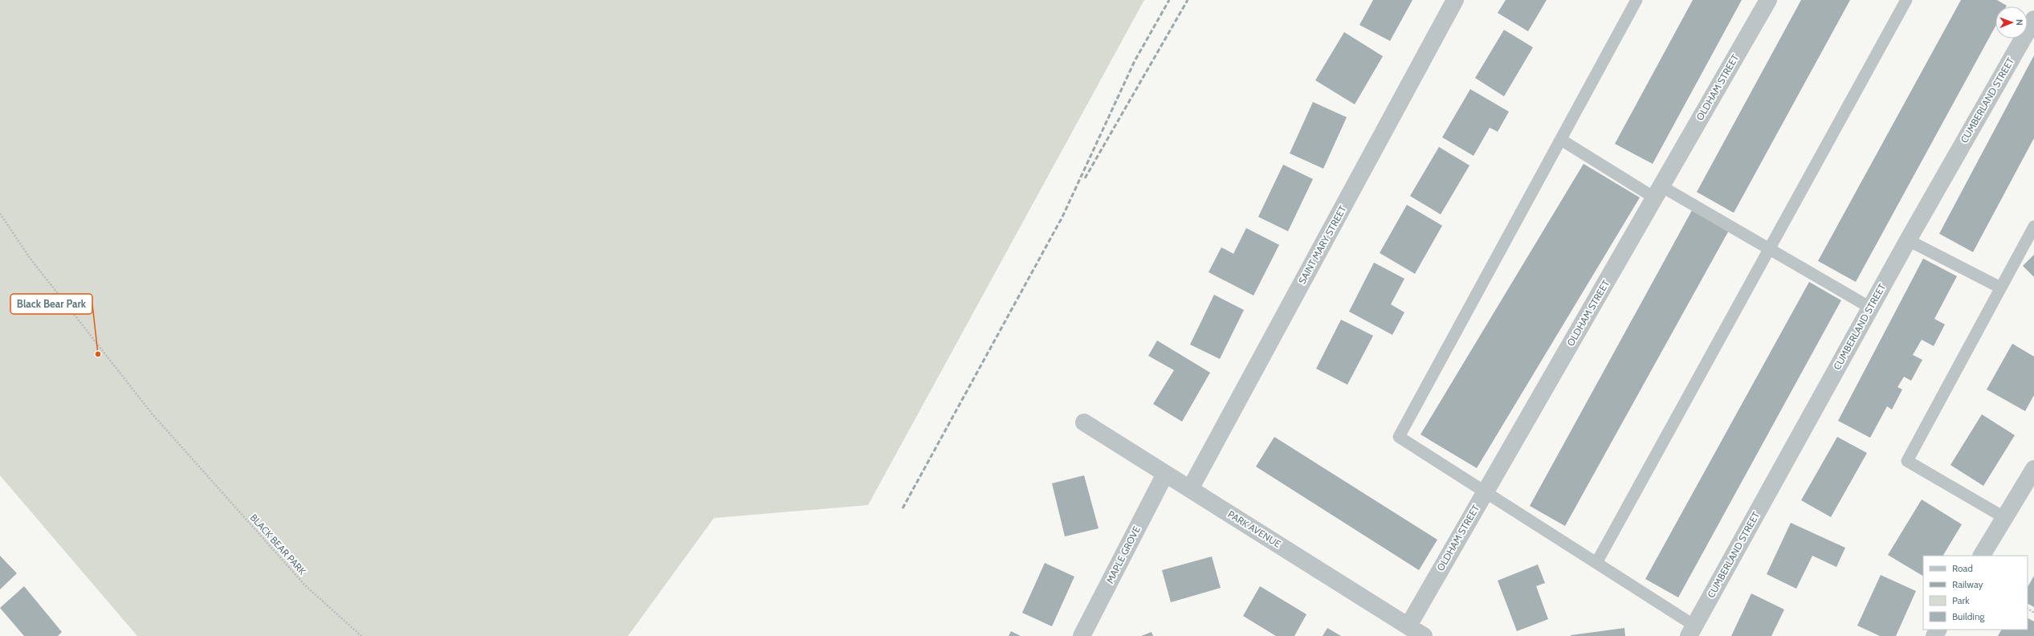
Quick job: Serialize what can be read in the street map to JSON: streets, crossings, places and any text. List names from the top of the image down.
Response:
{
  "streets": {
    "street": [
      "OLDHAM STREET",
      "CUMBERLAND STREET",
      "SAINT MARY STREET",
      "PARK AVENUE",
      "MAPLE GROVE"
    ],
    "path": ["BLACK BEAR PARK"]
  },
  "crossings": [
    ["OLDHAM STREET", "PARK AVENUE"],
    ["SAINT MARY STREET", "PARK AVENUE"],
    ["PARK AVENUE", "MAPLE GROVE"]
  ],
  "places": ["Black Bear Park"],
  "legend": [
    "Road",
    "Railway",
    "Park",
    "Building"
  ],
  "north": "right"
}
